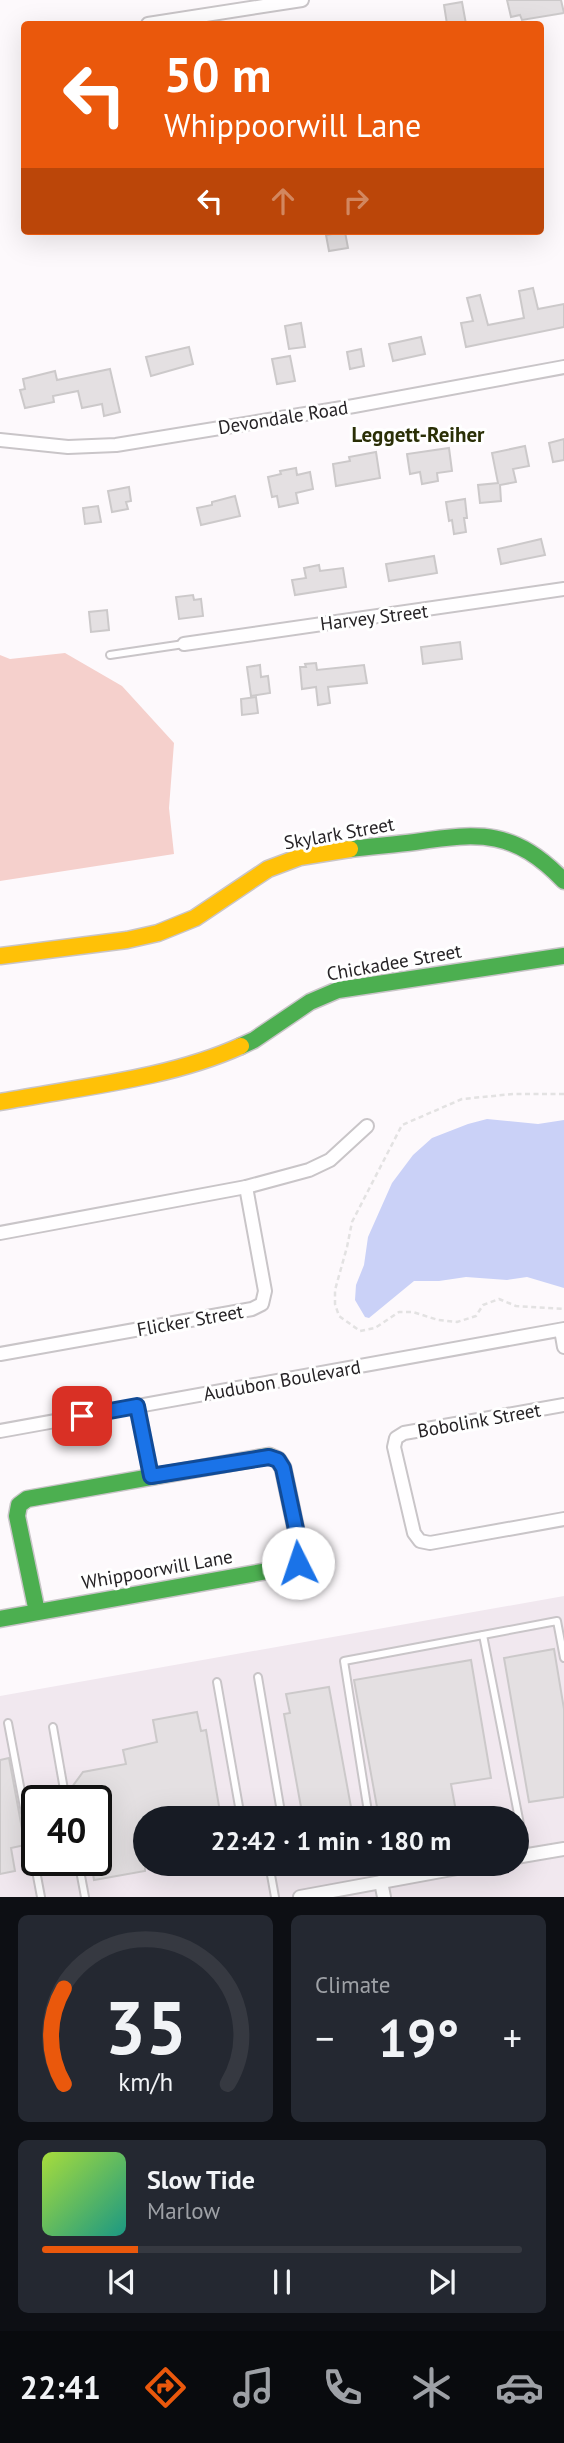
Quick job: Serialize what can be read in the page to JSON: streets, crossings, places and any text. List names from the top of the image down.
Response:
{
  "streets": {
    "street": [
      "Devondale Road",
      "Harvey Street",
      "Skylark Street",
      "Chickadee Street",
      "Flicker Street",
      "Audubon Boulevard",
      "Bobolink Street",
      "Whippoorwill Lane"
    ]
  },
  "districts": ["Leggett-Reiher"],
  "page": {
    "turn": ["50 m", "Whippoorwill Lane"],
    "limit": "40",
    "trip": "22:42 · 1 min · 180 m",
    "tile": "Climate",
    "heat": ["−", "19°", "+"],
    "song": ["Slow Tide", "Marlow"],
    "tabs": "22:41",
    "gauge": ["35", "km/h"]
  }
}
